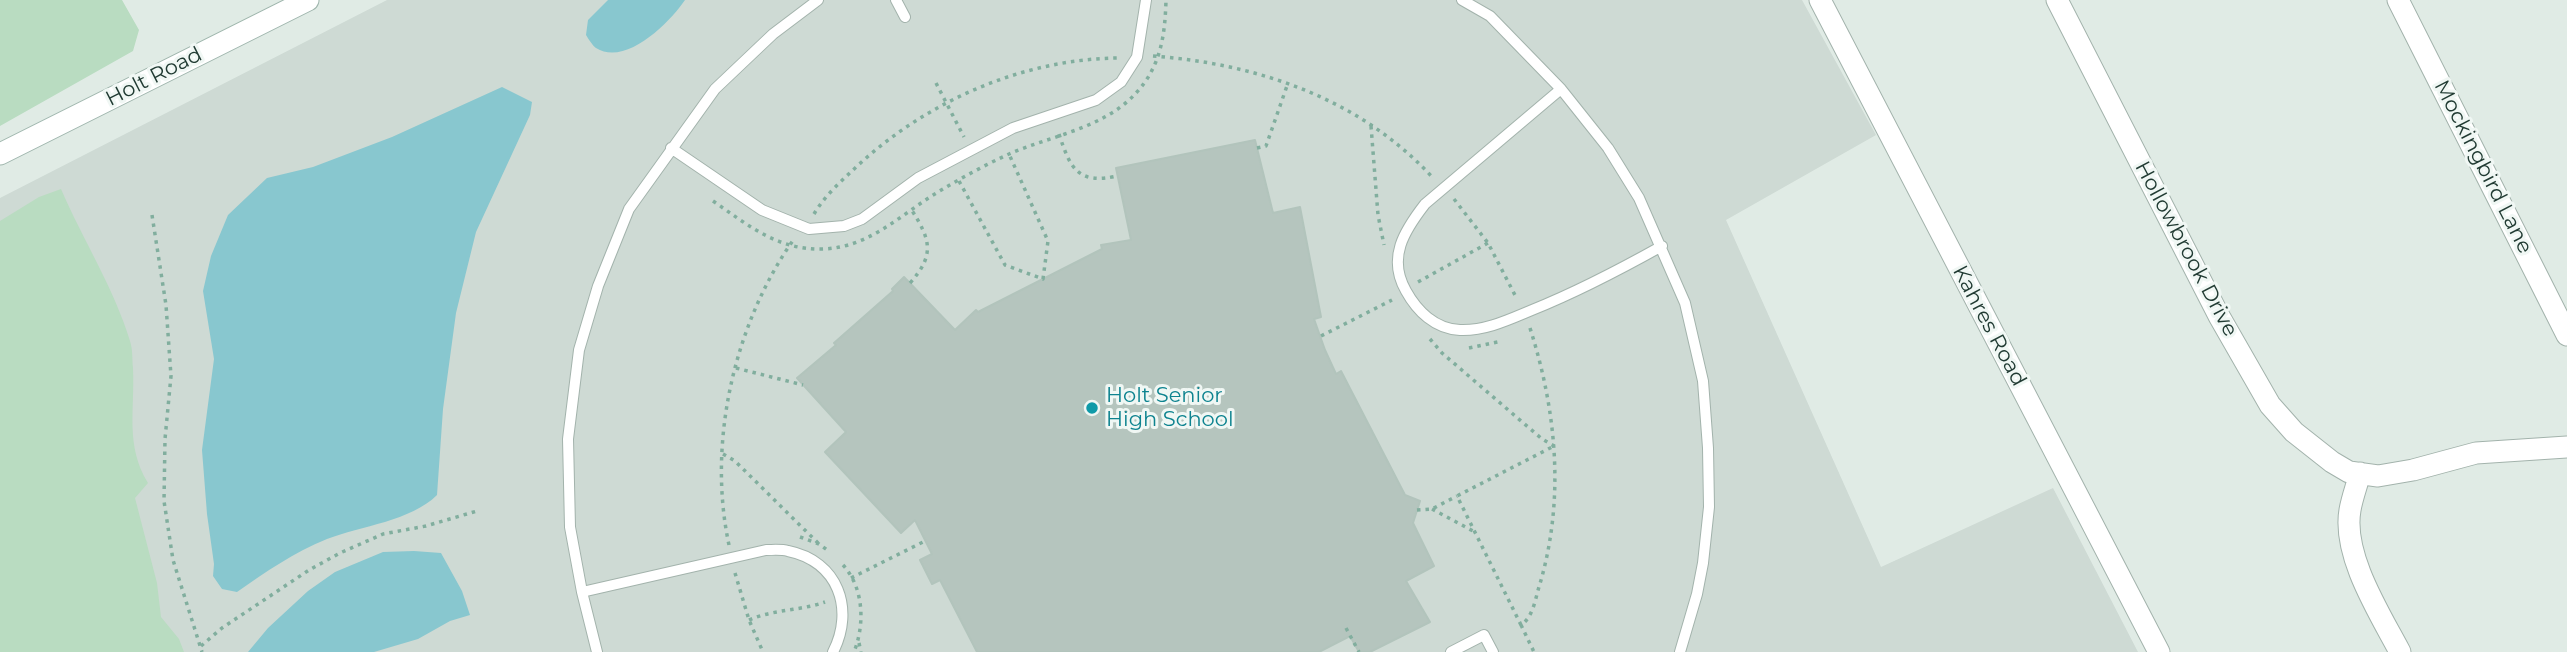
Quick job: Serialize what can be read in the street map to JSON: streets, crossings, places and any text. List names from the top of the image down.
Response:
{
  "streets": {
    "street": [
      "Holt Road",
      "Mockingbird Lane",
      "Hollowbrook Drive",
      "Kahres Road"
    ]
  },
  "places": ["Holt Senior High School"]
}
